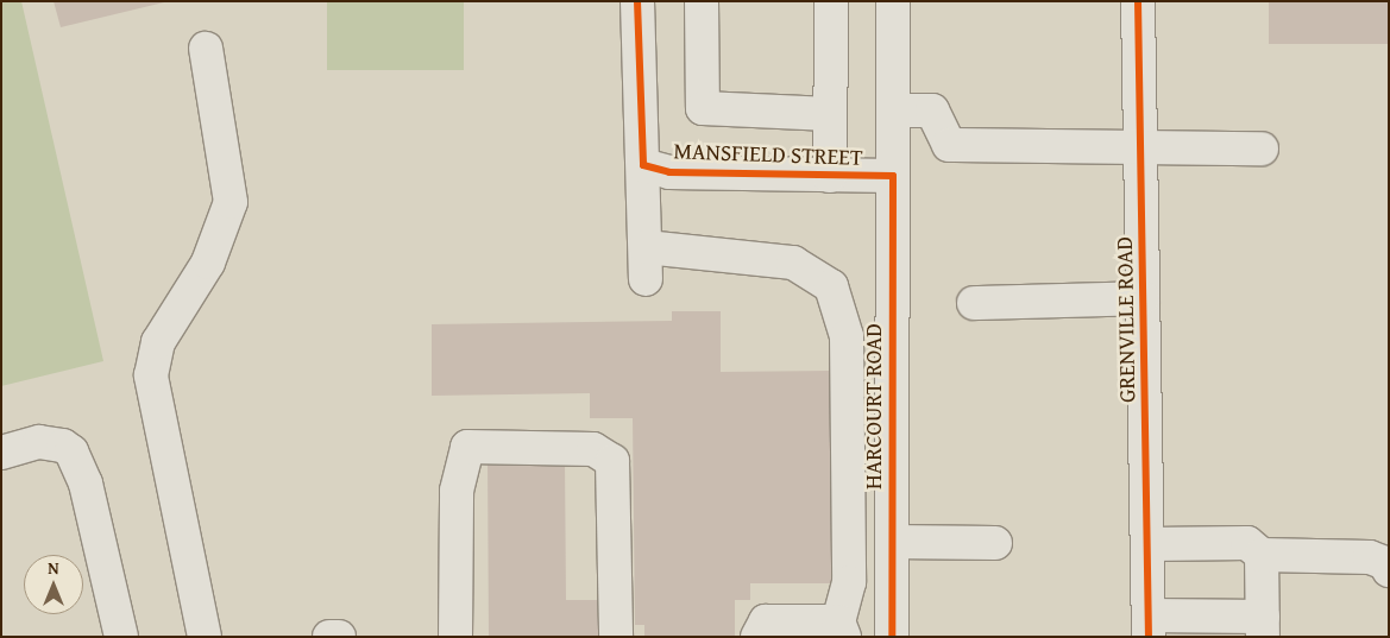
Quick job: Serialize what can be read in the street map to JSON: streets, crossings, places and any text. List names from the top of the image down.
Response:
{
  "streets": {
    "street": ["MANSFIELD STREET", "GRENVILLE ROAD", "HARCOURT ROAD"]
  },
  "crossings": [
    ["MANSFIELD STREET", "HARCOURT ROAD"]
  ],
  "north": "top"
}
